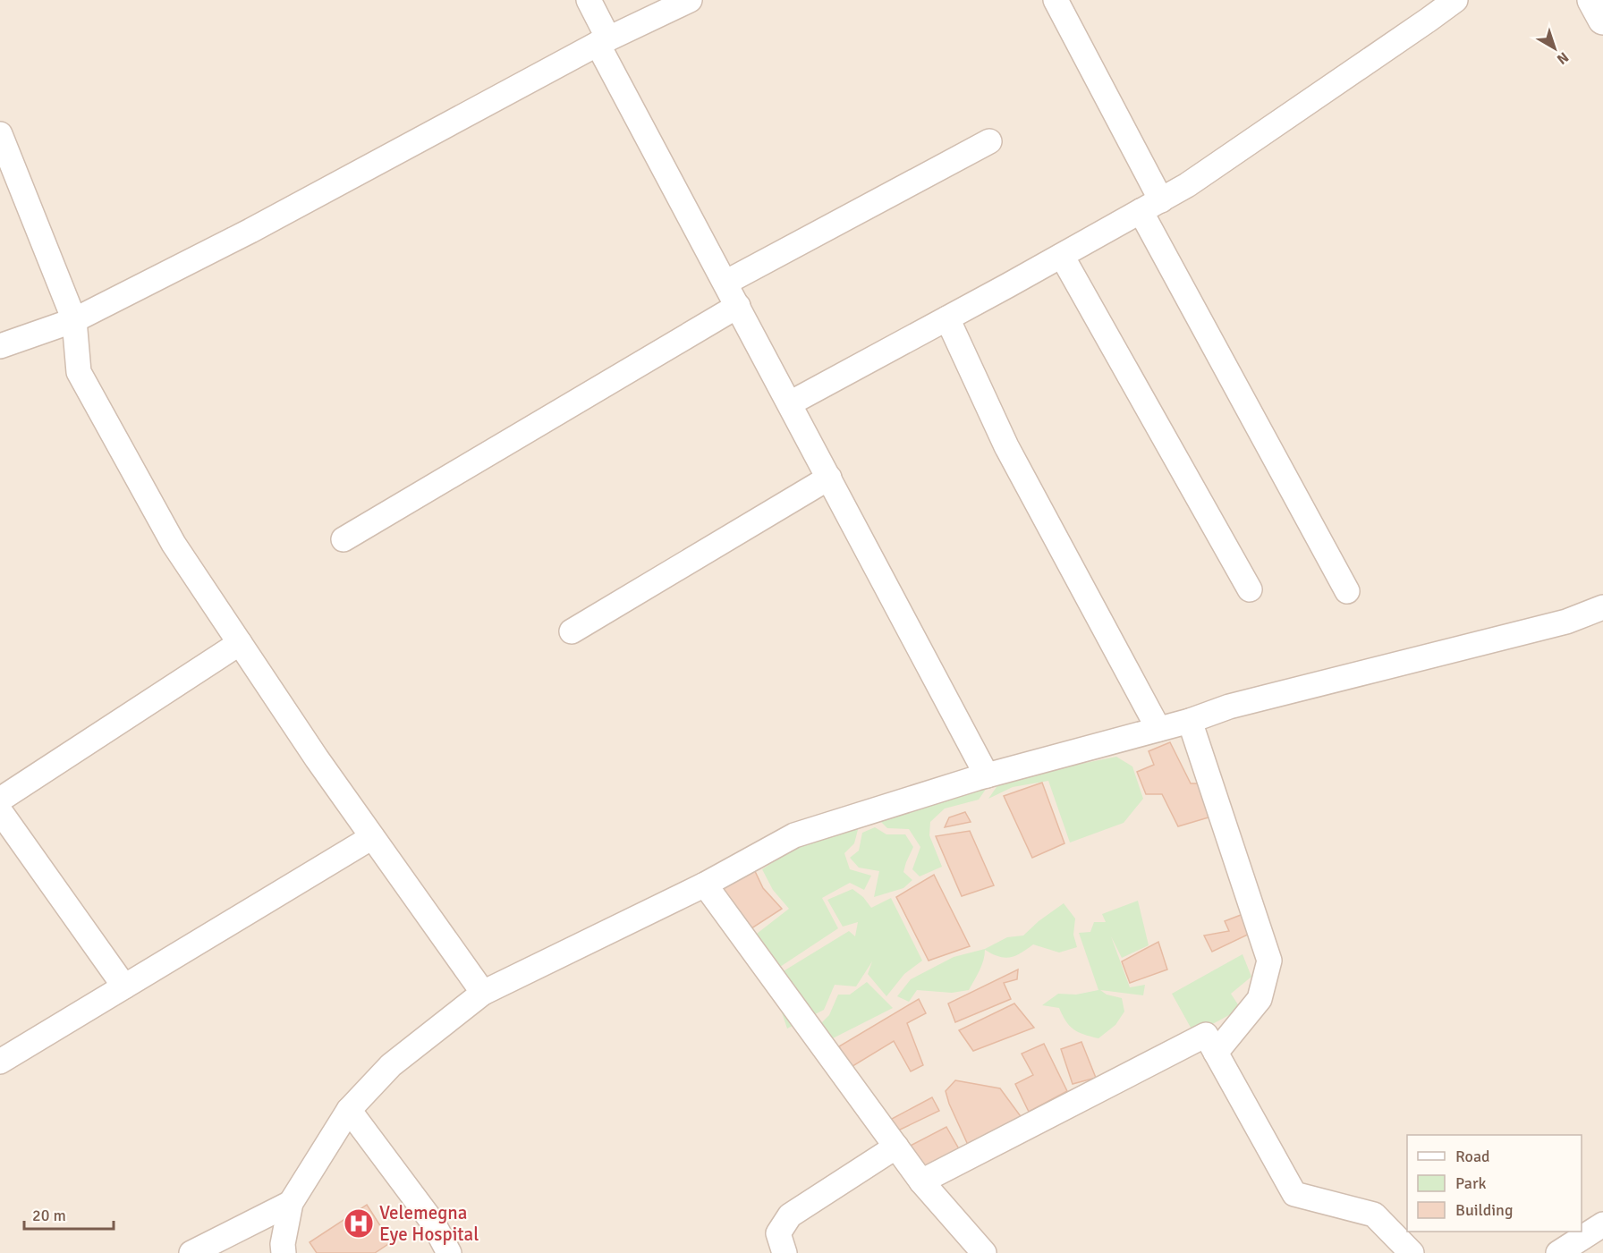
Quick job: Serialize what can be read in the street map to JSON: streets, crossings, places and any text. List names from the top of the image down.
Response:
{
  "places": {
    "hospital": ["Velemegna Eye Hospital"]
  },
  "legend": ["Road", "Park", "Building"],
  "scale_bar": "20 m",
  "north": "bottom right"
}
